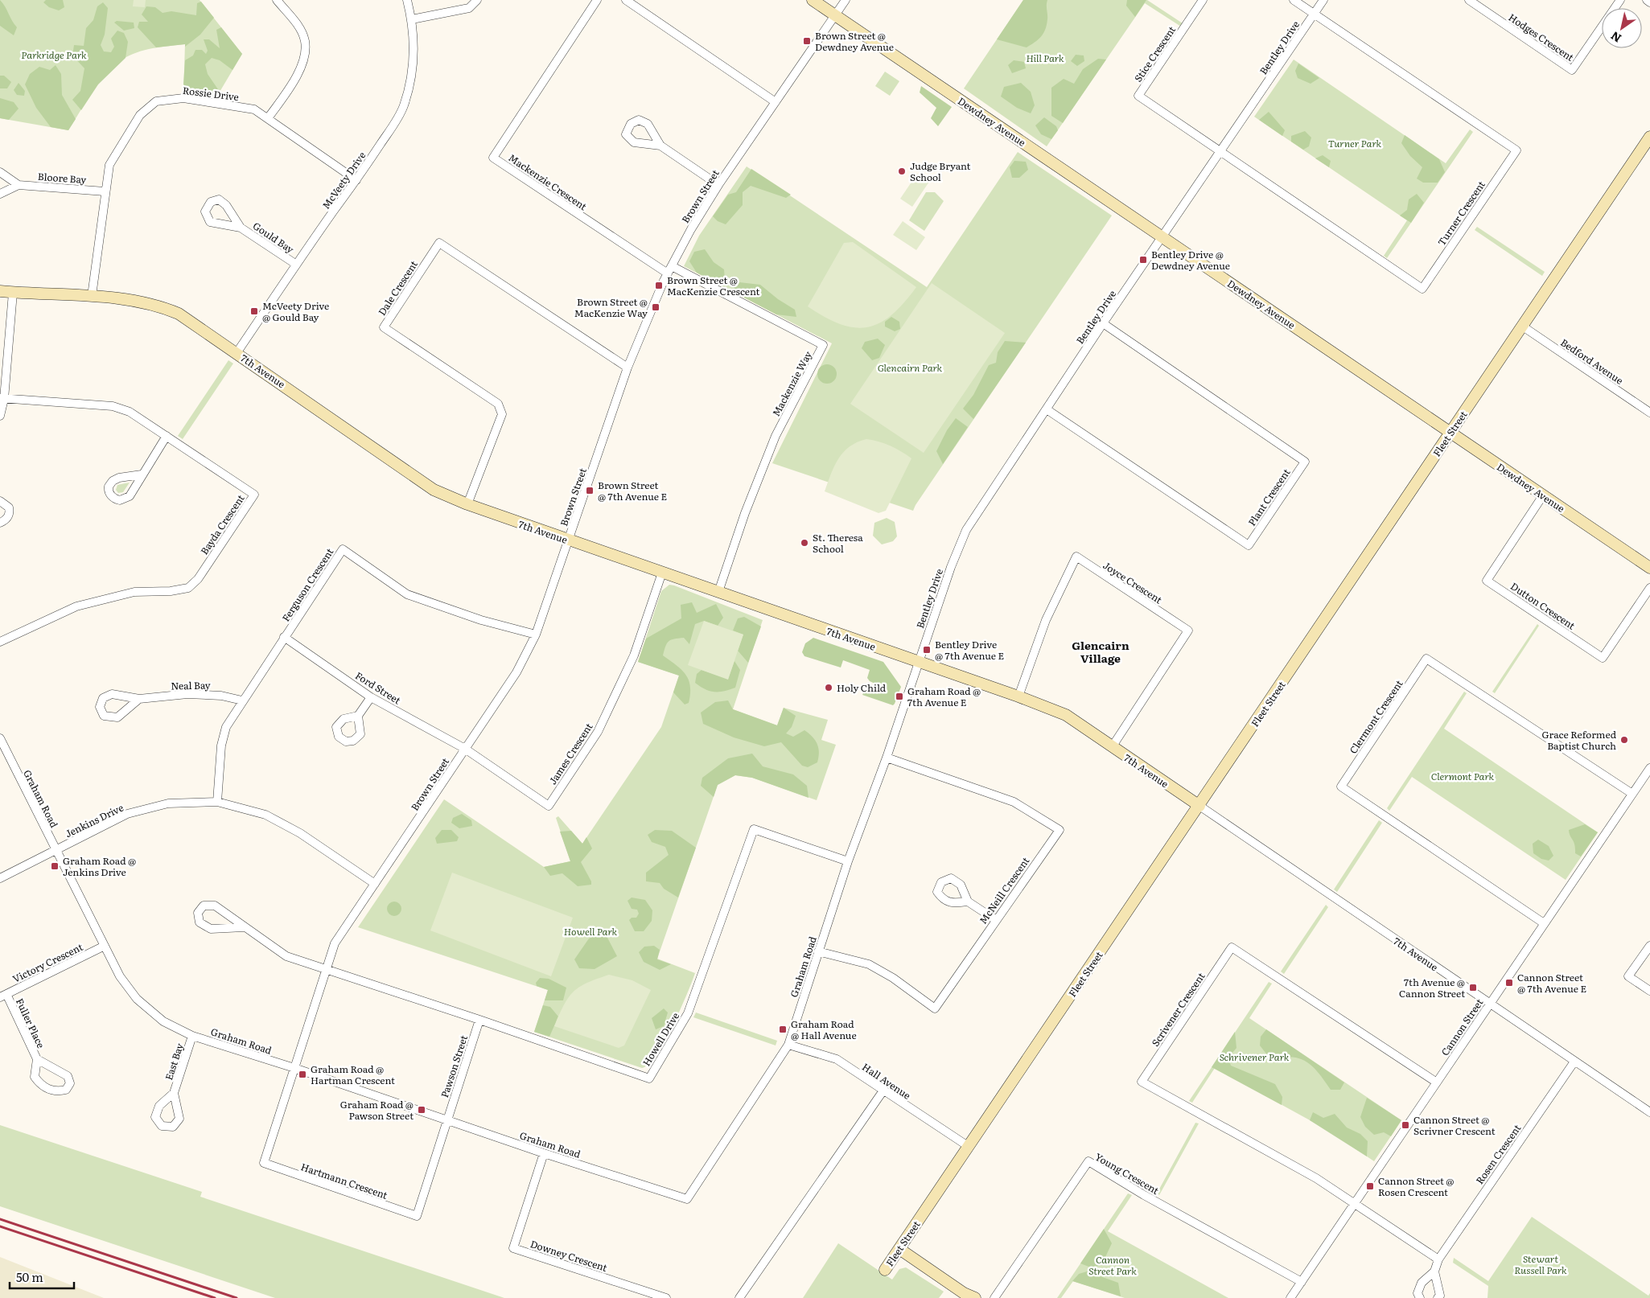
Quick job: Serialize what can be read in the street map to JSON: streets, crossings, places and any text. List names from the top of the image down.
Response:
{
  "streets": {
    "street": [
      "Hodges Crescent",
      "Bentley Drive",
      "Stice Crescent",
      "Rossie Drive",
      "Dewdney Avenue",
      "Bloore Bay",
      "McVeety Drive",
      "Mackenzie Crescent",
      "Brown Street",
      "Turner Crescent",
      "Gould Bay",
      "Dale Crescent",
      "Bedford Avenue",
      "7th Avenue",
      "Mackenzie Way",
      "Fleet Street",
      "Plant Crescent",
      "Bayda Crescent",
      "Joyce Crescent",
      "Ferguson Crescent",
      "Dutton Crescent",
      "Neal Bay",
      "Ford Street",
      "Clermont Crescent",
      "James Crescent",
      "Graham Road",
      "Jenkins Drive",
      "McNeill Crescent",
      "Victory Crescent",
      "Scrivener Crescent",
      "Fuller Place",
      "Cannon Street",
      "Howell Drive",
      "East Bay",
      "Pawson Street",
      "Hall Avenue",
      "Rosen Crescent",
      "Young Crescent",
      "Hartmann Crescent",
      "Downey Crescent"
    ]
  },
  "crossings": [
    ["Bentley Drive", "Stice Crescent"],
    ["Bentley Drive", "Dewdney Avenue"],
    ["Bentley Drive", "Turner Crescent"],
    ["Bentley Drive", "7th Avenue"],
    ["Bentley Drive", "Plant Crescent"],
    ["Bentley Drive", "Graham Road"],
    ["Stice Crescent", "Turner Crescent"],
    ["Rossie Drive", "Bloore Bay"],
    ["Rossie Drive", "McVeety Drive"],
    ["Rossie Drive", "7th Avenue"],
    ["Dewdney Avenue", "Brown Street"],
    ["Dewdney Avenue", "Fleet Street"],
    ["Dewdney Avenue", "Dutton Crescent"],
    ["McVeety Drive", "Gould Bay"],
    ["McVeety Drive", "7th Avenue"],
    ["Mackenzie Crescent", "Brown Street"],
    ["Mackenzie Crescent", "Mackenzie Way"],
    ["Brown Street", "Dale Crescent"],
    ["Brown Street", "7th Avenue"],
    ["Brown Street", "Mackenzie Way"],
    ["Brown Street", "Ferguson Crescent"],
    ["Brown Street", "Ford Street"],
    ["Brown Street", "James Crescent"],
    ["Brown Street", "Graham Road"],
    ["Brown Street", "Jenkins Drive"],
    ["Brown Street", "Howell Drive"],
    ["Brown Street", "Hartmann Crescent"],
    ["Dale Crescent", "7th Avenue"],
    ["Bedford Avenue", "Fleet Street"],
    ["7th Avenue", "Mackenzie Way"],
    ["7th Avenue", "Fleet Street"],
    ["7th Avenue", "Joyce Crescent"],
    ["7th Avenue", "James Crescent"],
    ["7th Avenue", "Graham Road"],
    ["7th Avenue", "Cannon Street"],
    ["7th Avenue", "Rosen Crescent"],
    ["Fleet Street", "Hall Avenue"],
    ["Ferguson Crescent", "Neal Bay"],
    ["Ferguson Crescent", "Ford Street"],
    ["Ferguson Crescent", "Jenkins Drive"],
    ["Ford Street", "James Crescent"],
    ["Clermont Crescent", "Cannon Street"],
    ["Graham Road", "Jenkins Drive"],
    ["Graham Road", "McNeill Crescent"],
    ["Graham Road", "Victory Crescent"],
    ["Graham Road", "Howell Drive"],
    ["Graham Road", "East Bay"],
    ["Graham Road", "Pawson Street"],
    ["Graham Road", "Hall Avenue"],
    ["Graham Road", "Hartmann Crescent"],
    ["Graham Road", "Downey Crescent"],
    ["Victory Crescent", "Fuller Place"],
    ["Scrivener Crescent", "Cannon Street"],
    ["Cannon Street", "Young Crescent"],
    ["Howell Drive", "Pawson Street"],
    ["Pawson Street", "Hartmann Crescent"]
  ],
  "districts": ["Glencairn Village"],
  "parks": [
    "Parkridge Park",
    "Hill Park",
    "Turner Park",
    "Glencairn Park",
    "Clermont Park",
    "Howell Park",
    "Schrivener Park",
    "Stewart Russell Park",
    "Cannon Street Park"
  ],
  "places": {
    "transit": [
      "Brown Street @ Dewdney Avenue",
      "Bentley Drive @ Dewdney Avenue",
      "Brown Street @ MacKenzie Crescent",
      "Brown Street @ MacKenzie Way",
      "McVeety Drive @ Gould Bay",
      "Brown Street @ 7th Avenue E",
      "Bentley Drive @ 7th Avenue E",
      "Graham Road @ 7th Avenue E",
      "Graham Road @ Jenkins Drive",
      "Cannon Street @ 7th Avenue E",
      "7th Avenue @ Cannon Street",
      "Graham Road @ Hall Avenue",
      "Graham Road @ Hartman Crescent",
      "Graham Road @ Pawson Street",
      "Cannon Street @ Scrivner Crescent",
      "Cannon Street @ Rosen Crescent"
    ],
    "other": [
      "Judge Bryant School",
      "St. Theresa School",
      "Holy Child",
      "Grace Reformed Baptist Church"
    ]
  },
  "scale_bar": "50 m",
  "north": "bottom left"
}
